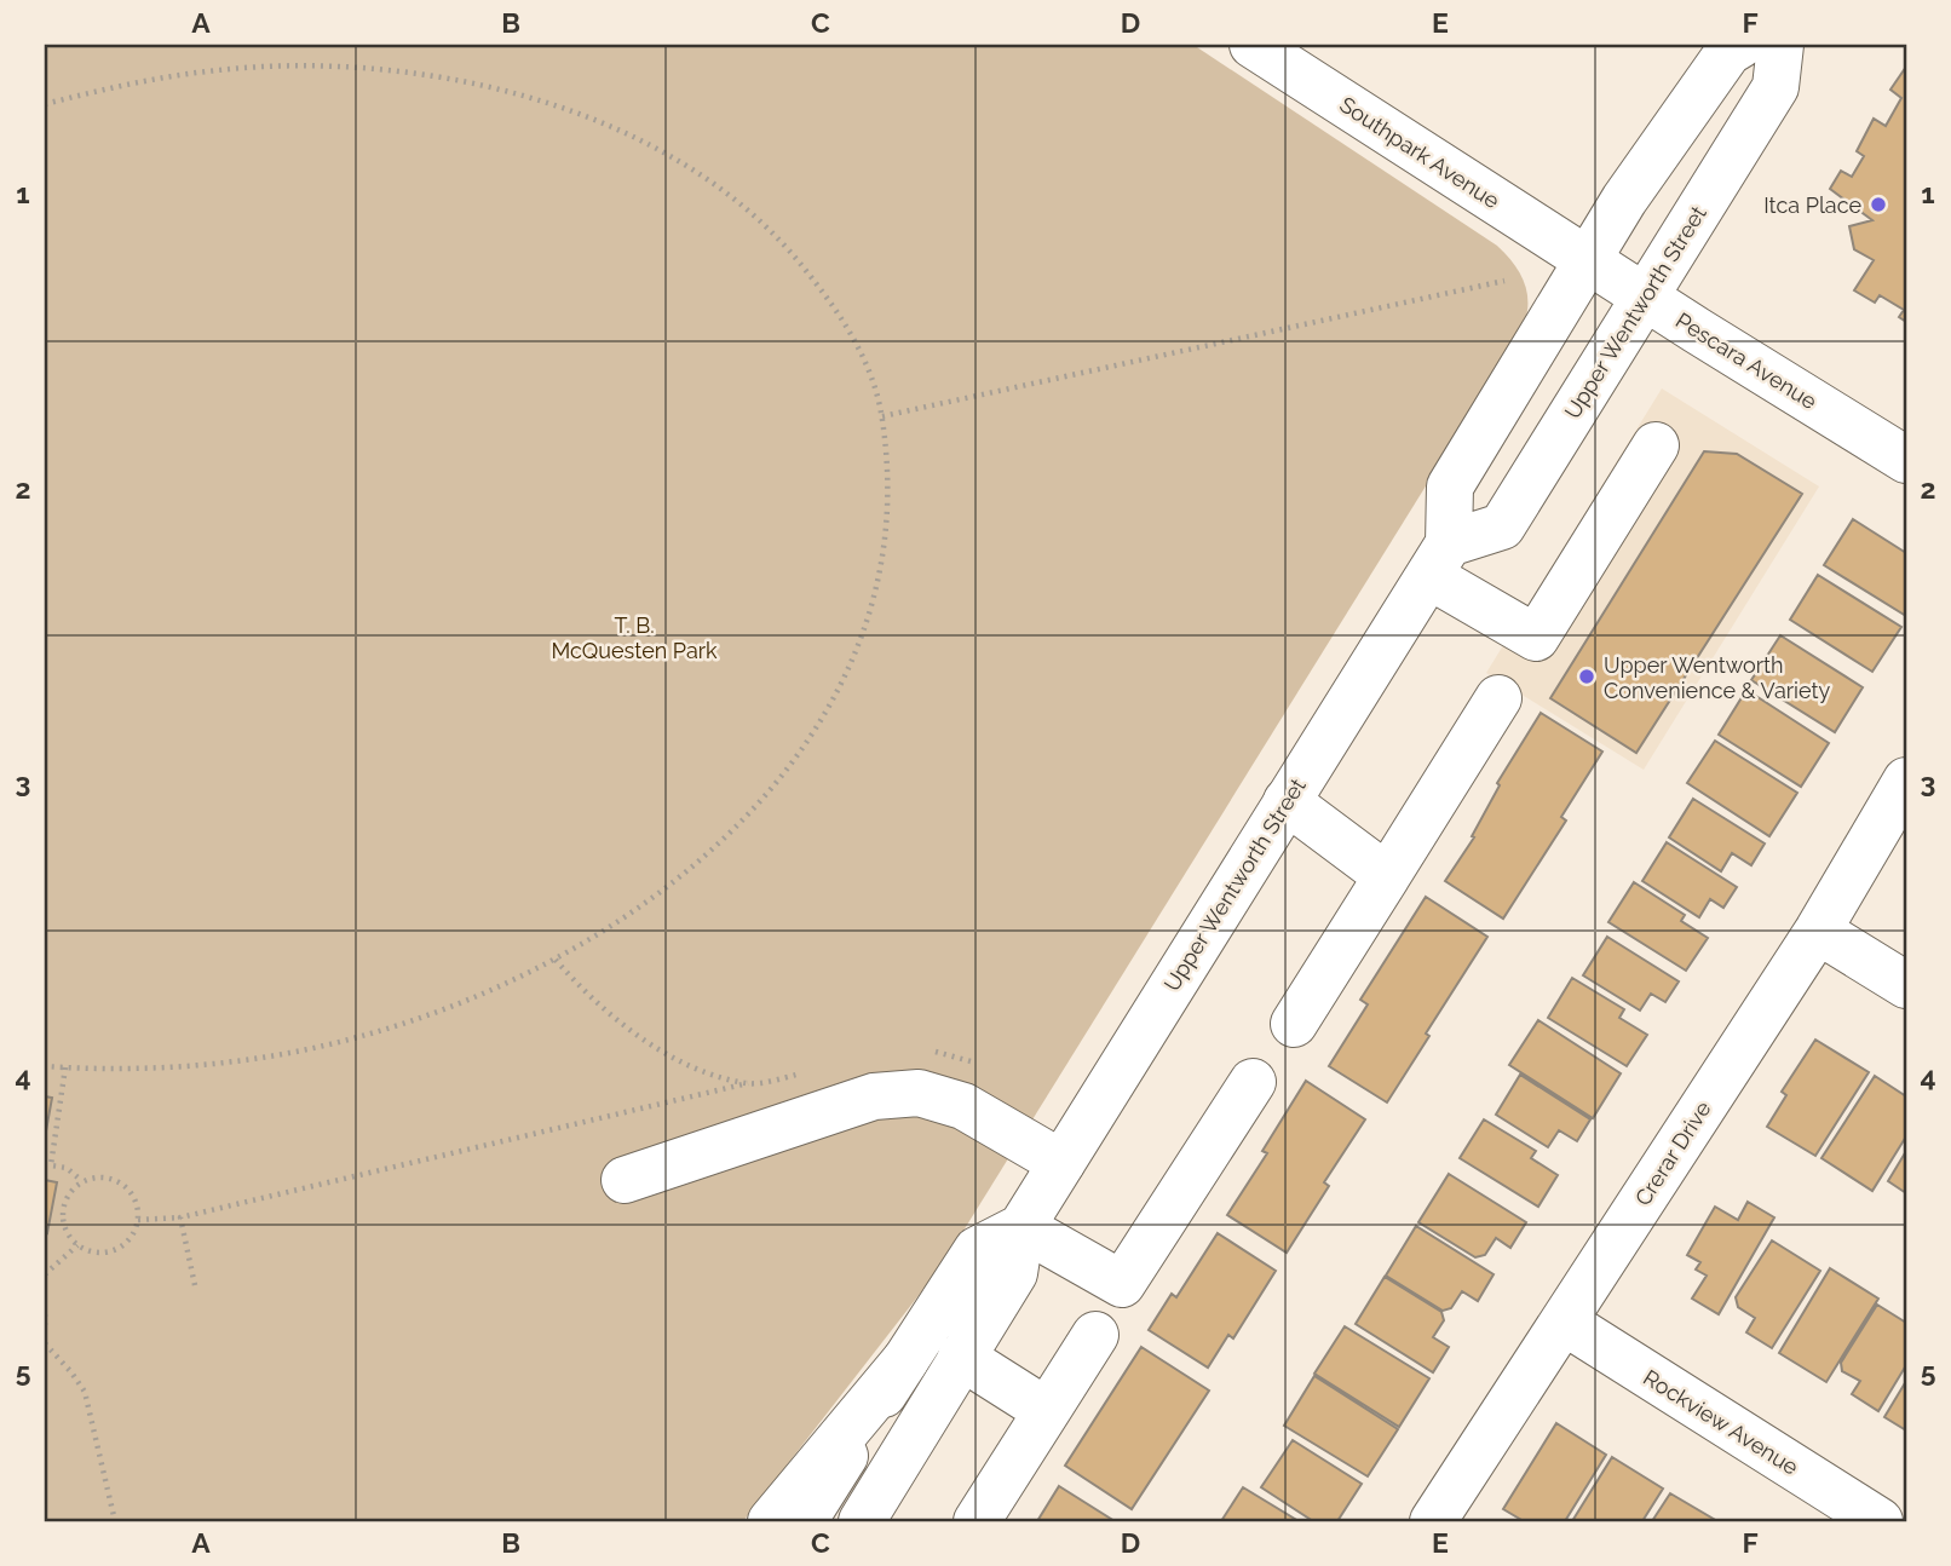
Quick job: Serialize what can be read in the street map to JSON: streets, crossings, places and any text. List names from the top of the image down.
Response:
{
  "streets": {
    "main road": [
      "Southpark Avenue",
      "Upper Wentworth Street",
      "Pescara Avenue",
      "Crerar Drive",
      "Rockview Avenue"
    ]
  },
  "crossings": [
    ["Southpark Avenue", "Pescara Avenue"],
    ["Upper Wentworth Street", "Pescara Avenue"],
    ["Crerar Drive", "Rockview Avenue"]
  ],
  "parks": ["T. B. McQuesten Park"],
  "places": ["Itca Place", "Upper Wentworth Convenience & Variety"],
  "grid": {
    "columns": [
      "A",
      "B",
      "C",
      "D",
      "E",
      "F"
    ],
    "rows": [
      "1",
      "2",
      "3",
      "4",
      "5"
    ]
  }
}
